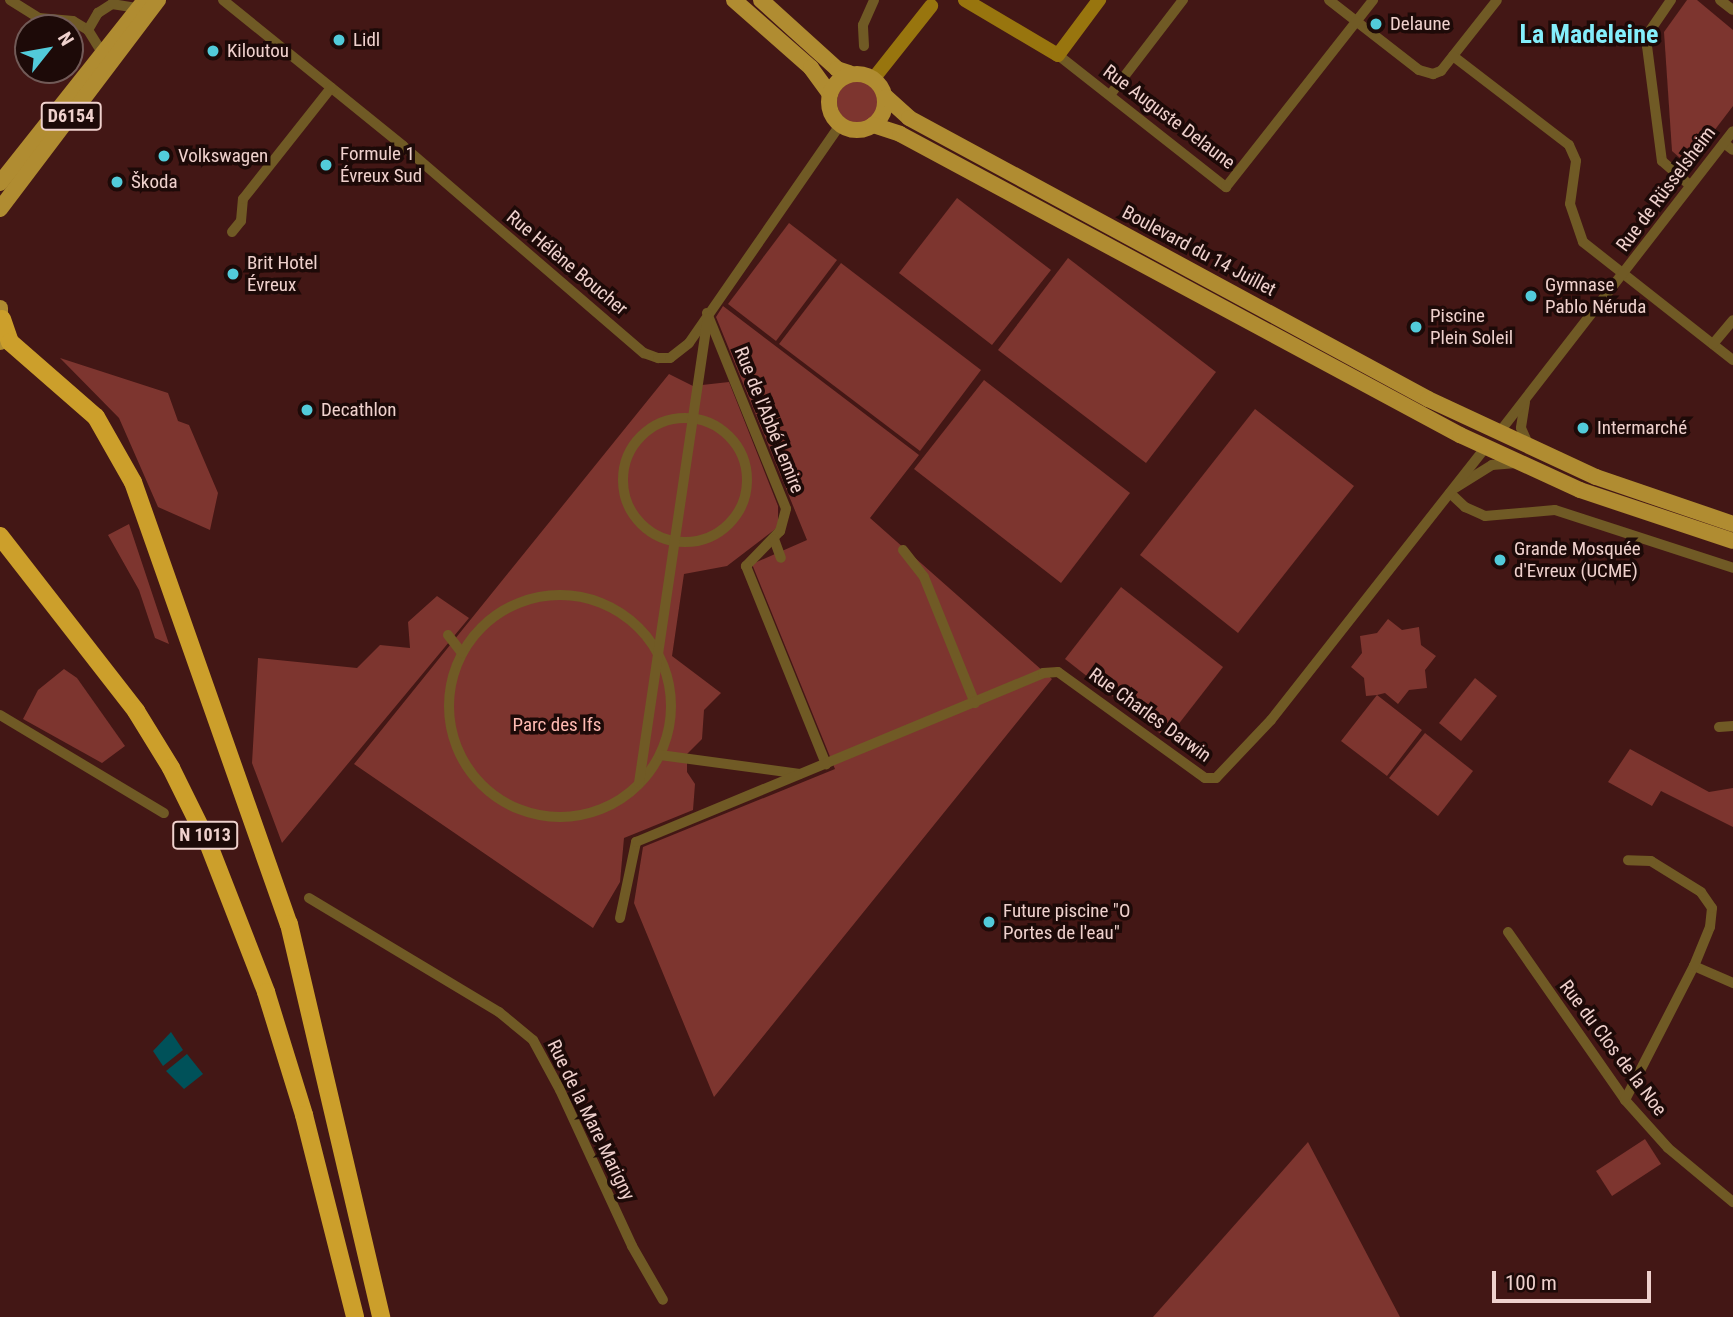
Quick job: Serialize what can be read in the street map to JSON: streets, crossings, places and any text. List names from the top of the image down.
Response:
{
  "streets": {
    "highway": ["N 1013"],
    "main road": ["D6154", "Boulevard du 14 Juillet"],
    "street": [
      "Rue Auguste Delaune",
      "Rue de Rüsselsheim",
      "Rue Hélène Boucher",
      "Rue de l'Abbé Lemire",
      "Rue Charles Darwin",
      "Rue du Clos de la Noe",
      "Rue de la Mare Marigny"
    ]
  },
  "crossings": [
    ["Rue de Rüsselsheim", "Boulevard du 14 Juillet"],
    ["Boulevard du 14 Juillet", "Rue Hélène Boucher"],
    ["Rue Hélène Boucher", "Rue de l'Abbé Lemire"],
    ["Rue de l'Abbé Lemire", "Rue Charles Darwin"]
  ],
  "districts": ["La Madeleine"],
  "parks": ["Parc des Ifs"],
  "places": [
    "Delaune",
    "Lidl",
    "Kiloutou",
    "Volkswagen",
    "Formule 1 Évreux Sud",
    "Škoda",
    "Brit Hotel Évreux",
    "Gymnase Pablo Néruda",
    "Piscine Plein Soleil",
    "Decathlon",
    "Intermarché",
    "Grande Mosquée d'Evreux (UCME)",
    "Future piscine \"O Portes de l'eau\""
  ],
  "scale_bar": "100 m",
  "north": "top right"
}
